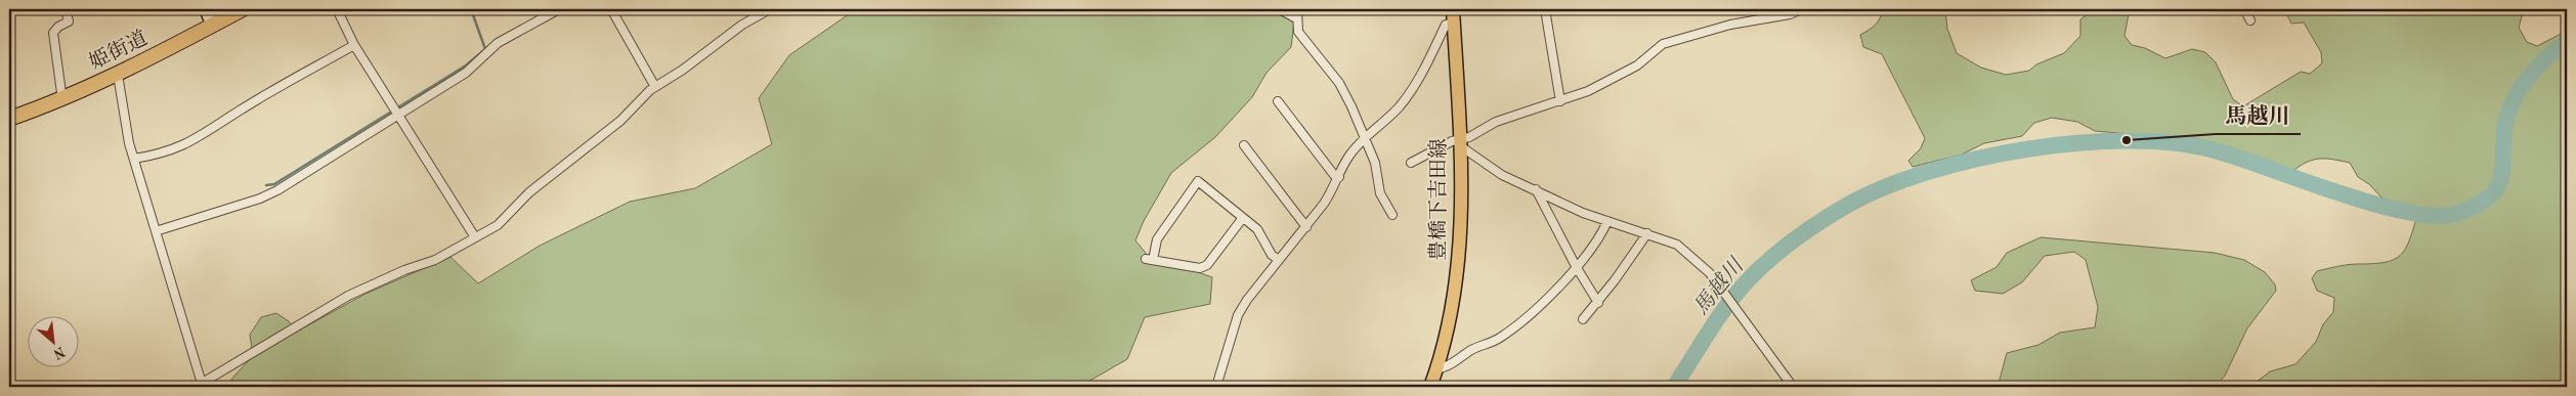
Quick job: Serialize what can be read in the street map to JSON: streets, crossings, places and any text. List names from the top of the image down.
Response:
{
  "streets": {
    "highway": ["姫街道"],
    "main road": ["豊橋下吉田線"]
  },
  "water": ["馬越川"],
  "places": ["馬越川"],
  "north": "bottom right"
}
